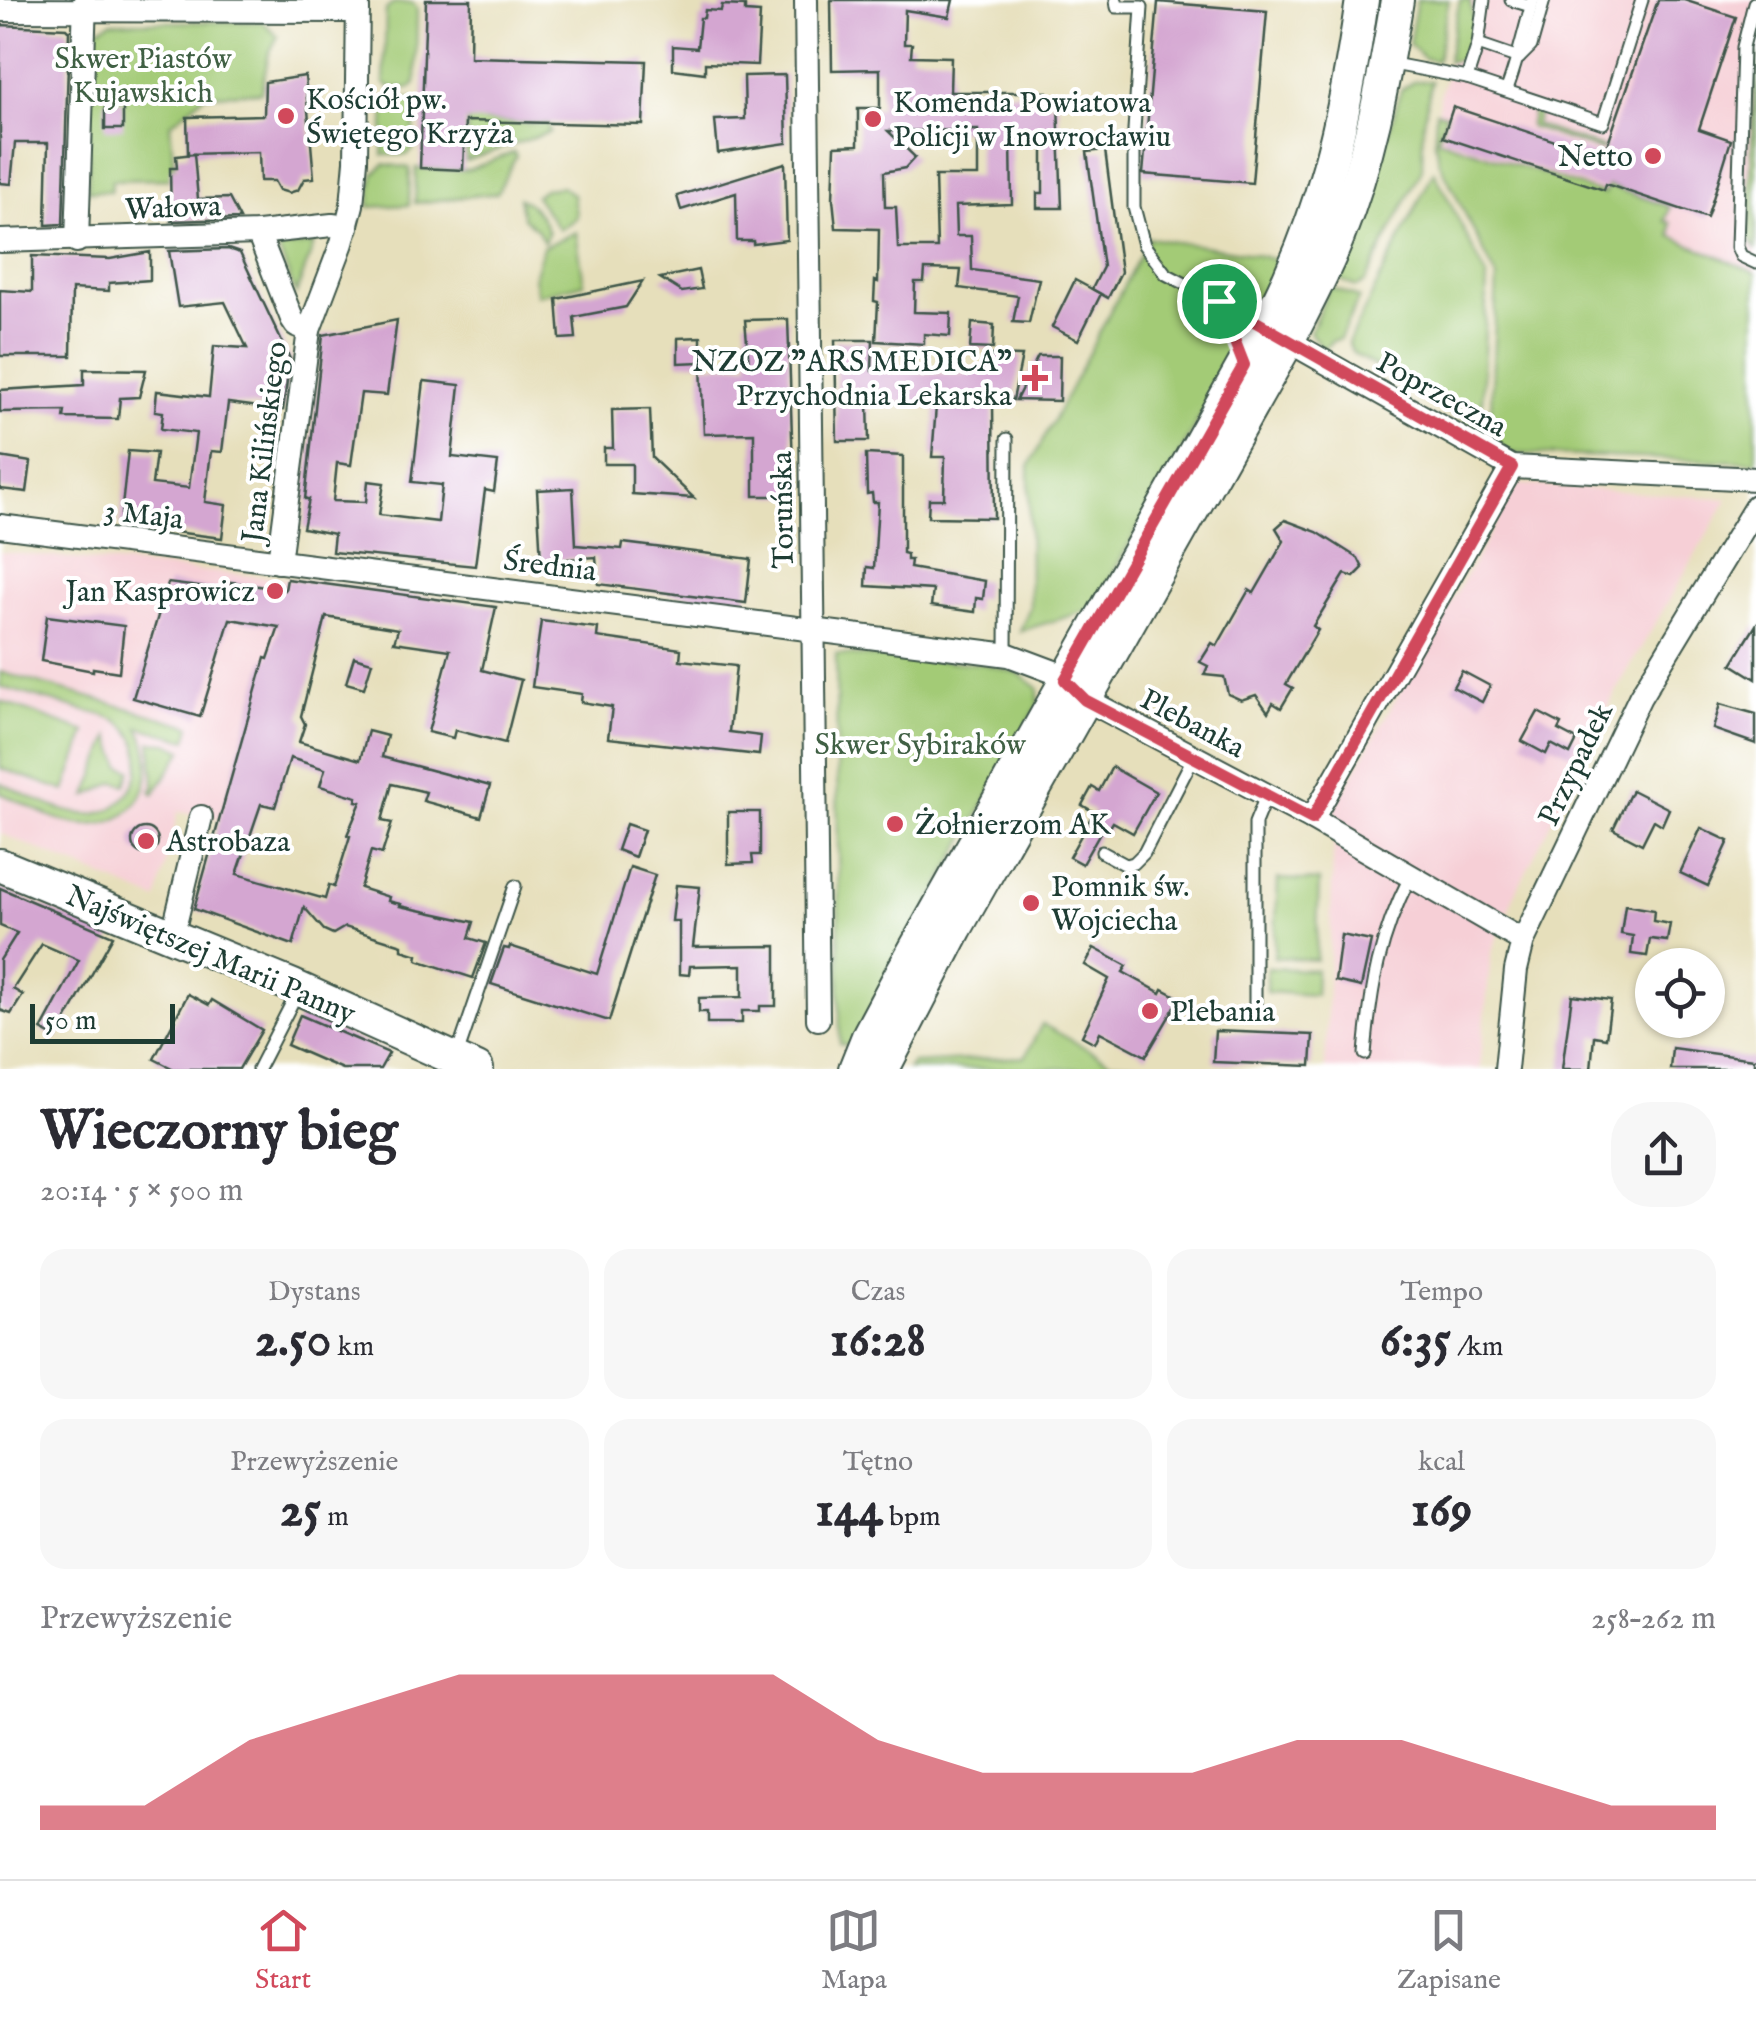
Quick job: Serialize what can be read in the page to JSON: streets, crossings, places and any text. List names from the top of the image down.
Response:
{
  "streets": {
    "main road": ["Najświętszej Marii Panny"],
    "street": [
      "Wałowa",
      "Poprzeczna",
      "Jana Kilińskiego",
      "Toruńska",
      "3 Maja",
      "Średnia",
      "Plebanka",
      "Przypadek"
    ]
  },
  "crossings": [
    ["Wałowa", "Jana Kilińskiego"],
    ["Jana Kilińskiego", "3 Maja"],
    ["Jana Kilińskiego", "Średnia"],
    ["Toruńska", "Średnia"],
    ["Toruńska", "Plebanka"],
    ["3 Maja", "Średnia"],
    ["Średnia", "Plebanka"],
    ["Plebanka", "Przypadek"]
  ],
  "parks": ["Skwer Piastów Kujawskich", "Skwer Sybiraków"],
  "places": {
    "other": [
      "Kościół pw. Świętego Krzyża",
      "Komenda Powiatowa Policji w Inowrocławiu",
      "Netto",
      "Jan Kasprowicz",
      "Żołnierzom AK",
      "Astrobaza",
      "Pomnik św. Wojciecha",
      "Plebania"
    ],
    "health": ["NZOZ \"ARS MEDICA\" Przychodnia Lekarska"]
  },
  "scale_bar": "50 m",
  "page": {
    "scale": "50 m",
    "heading": ["Wieczorny bieg", "20:14 · 5 × 500 m"],
    "stats": [
      ["Dystans", "2.50 km"],
      ["Czas", "16:28"],
      ["Tempo", "6:35 /km"],
      ["Przewyższenie", "25 m"],
      ["Tętno", "144 bpm"],
      ["kcal", "169"]
    ],
    "chart": ["Przewyższenie", "258–262 m"],
    "tabs": ["Start", "Mapa", "Zapisane"]
  }
}
